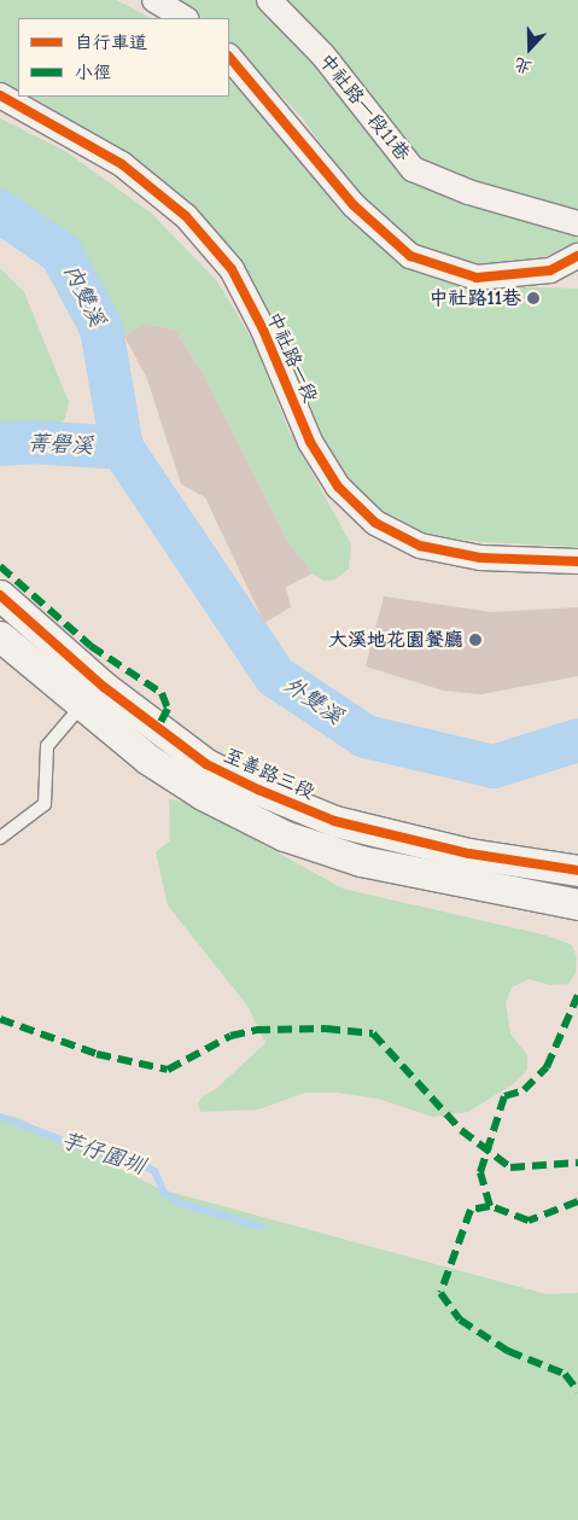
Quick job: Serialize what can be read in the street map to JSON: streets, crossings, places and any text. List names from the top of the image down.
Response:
{
  "streets": {
    "street": ["中社路一段11巷", "中社路一段", "至善路三段"]
  },
  "water": [
    "內雙溪",
    "菁礐溪",
    "外雙溪",
    "芋仔園圳"
  ],
  "places": ["中社路11巷", "大溪地花園餐廳"],
  "legend": ["自行車道", "小徑"],
  "north": "bottom"
}
